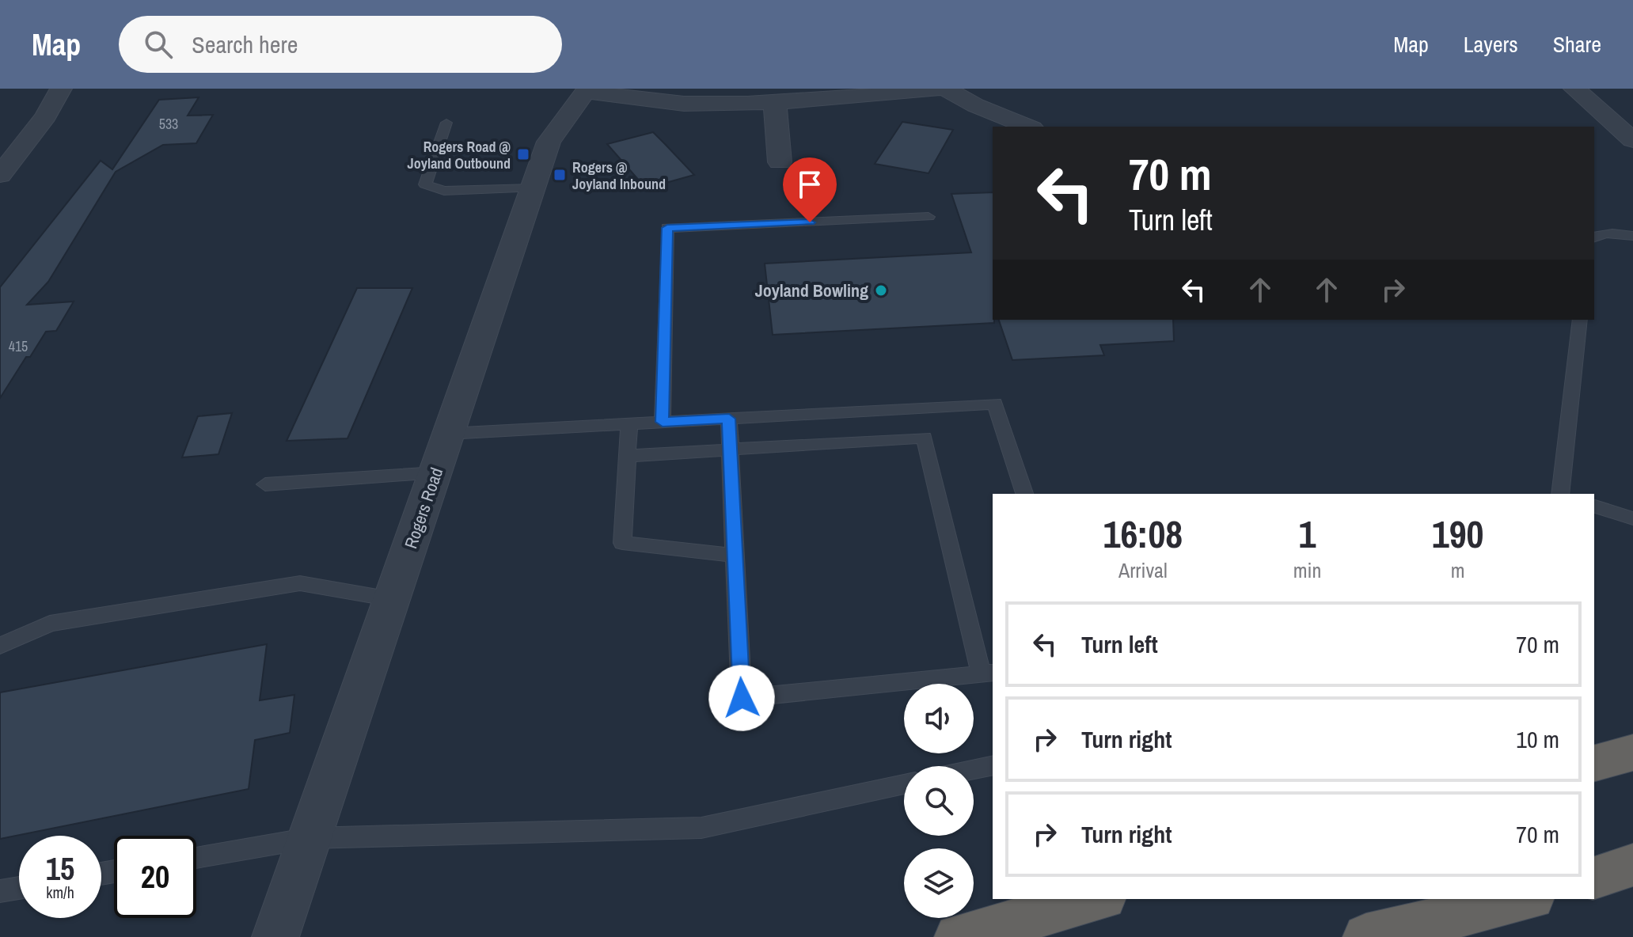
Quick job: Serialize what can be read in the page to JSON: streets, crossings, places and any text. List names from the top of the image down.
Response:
{
  "streets": {
    "street": ["Rogers Road"]
  },
  "places": {
    "transit": ["Rogers Road @ Joyland Outbound", "Rogers @ Joyland Inbound"],
    "other": ["Joyland Bowling"]
  },
  "house_numbers": ["533", "415"],
  "page": {
    "header": "Map",
    "search": "Search here",
    "nav": ["Map", "Layers", "Share"],
    "turn": ["70 m", "Turn left"],
    "eta": [
      "16:08",
      "Arrival",
      "1",
      "min",
      "190",
      "m"
    ],
    "list": [
      {
        "name": "Turn left",
        "value": "70 m"
      },
      {
        "name": "Turn right",
        "value": "10 m"
      },
      {
        "name": "Turn right",
        "value": "70 m"
      }
    ],
    "speed": "15 km/h",
    "limit": "20"
  }
}
